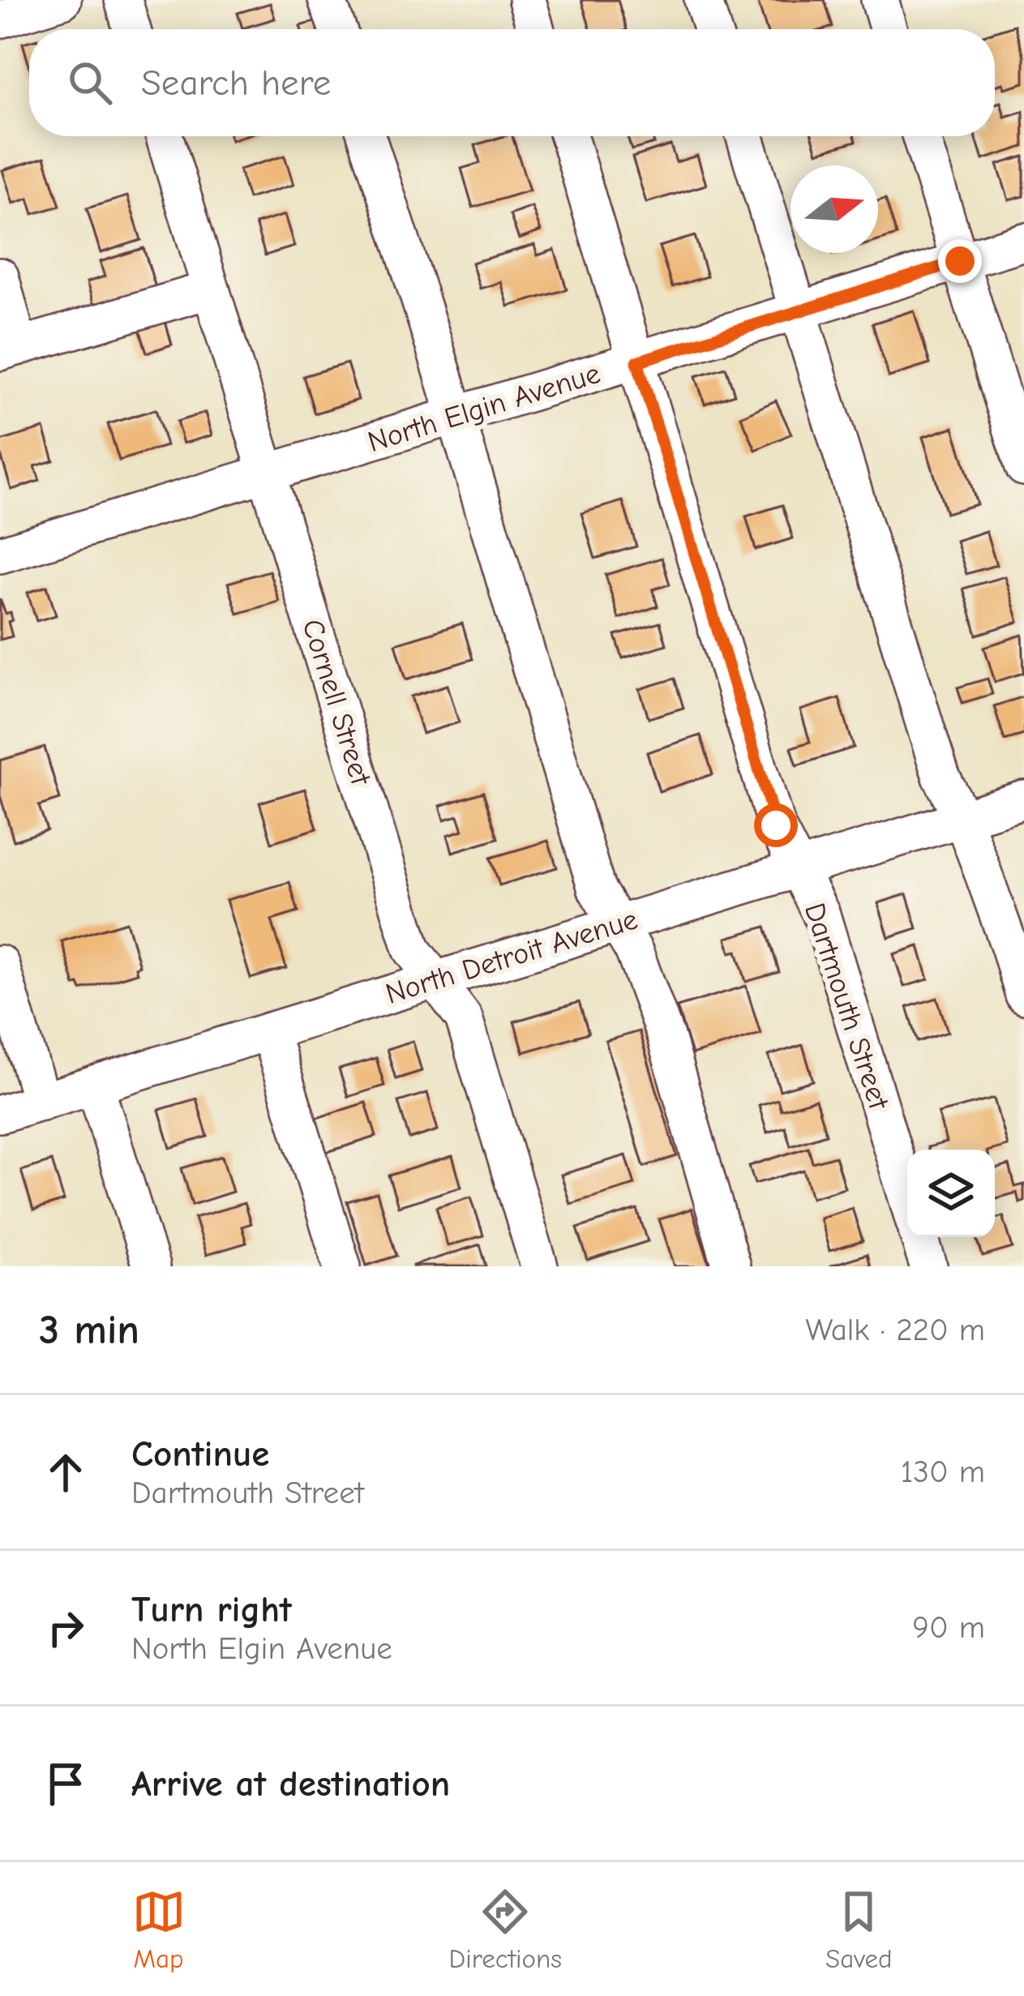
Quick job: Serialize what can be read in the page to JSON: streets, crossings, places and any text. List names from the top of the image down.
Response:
{
  "streets": {
    "street": [
      "North Elgin Avenue",
      "Cornell Street",
      "North Detroit Avenue",
      "Dartmouth Street"
    ]
  },
  "crossings": [
    ["North Elgin Avenue", "Cornell Street"],
    ["North Elgin Avenue", "Dartmouth Street"],
    ["Cornell Street", "North Detroit Avenue"],
    ["North Detroit Avenue", "Dartmouth Street"]
  ],
  "north": "right",
  "page": {
    "search": "Search here",
    "heading": ["3 min", "Walk · 220 m"],
    "list": [
      ["Continue", "Dartmouth Street", "130 m"],
      ["Turn right", "North Elgin Avenue", "90 m"],
      "Arrive at destination"
    ],
    "nav": ["Map", "Directions", "Saved"]
  }
}
